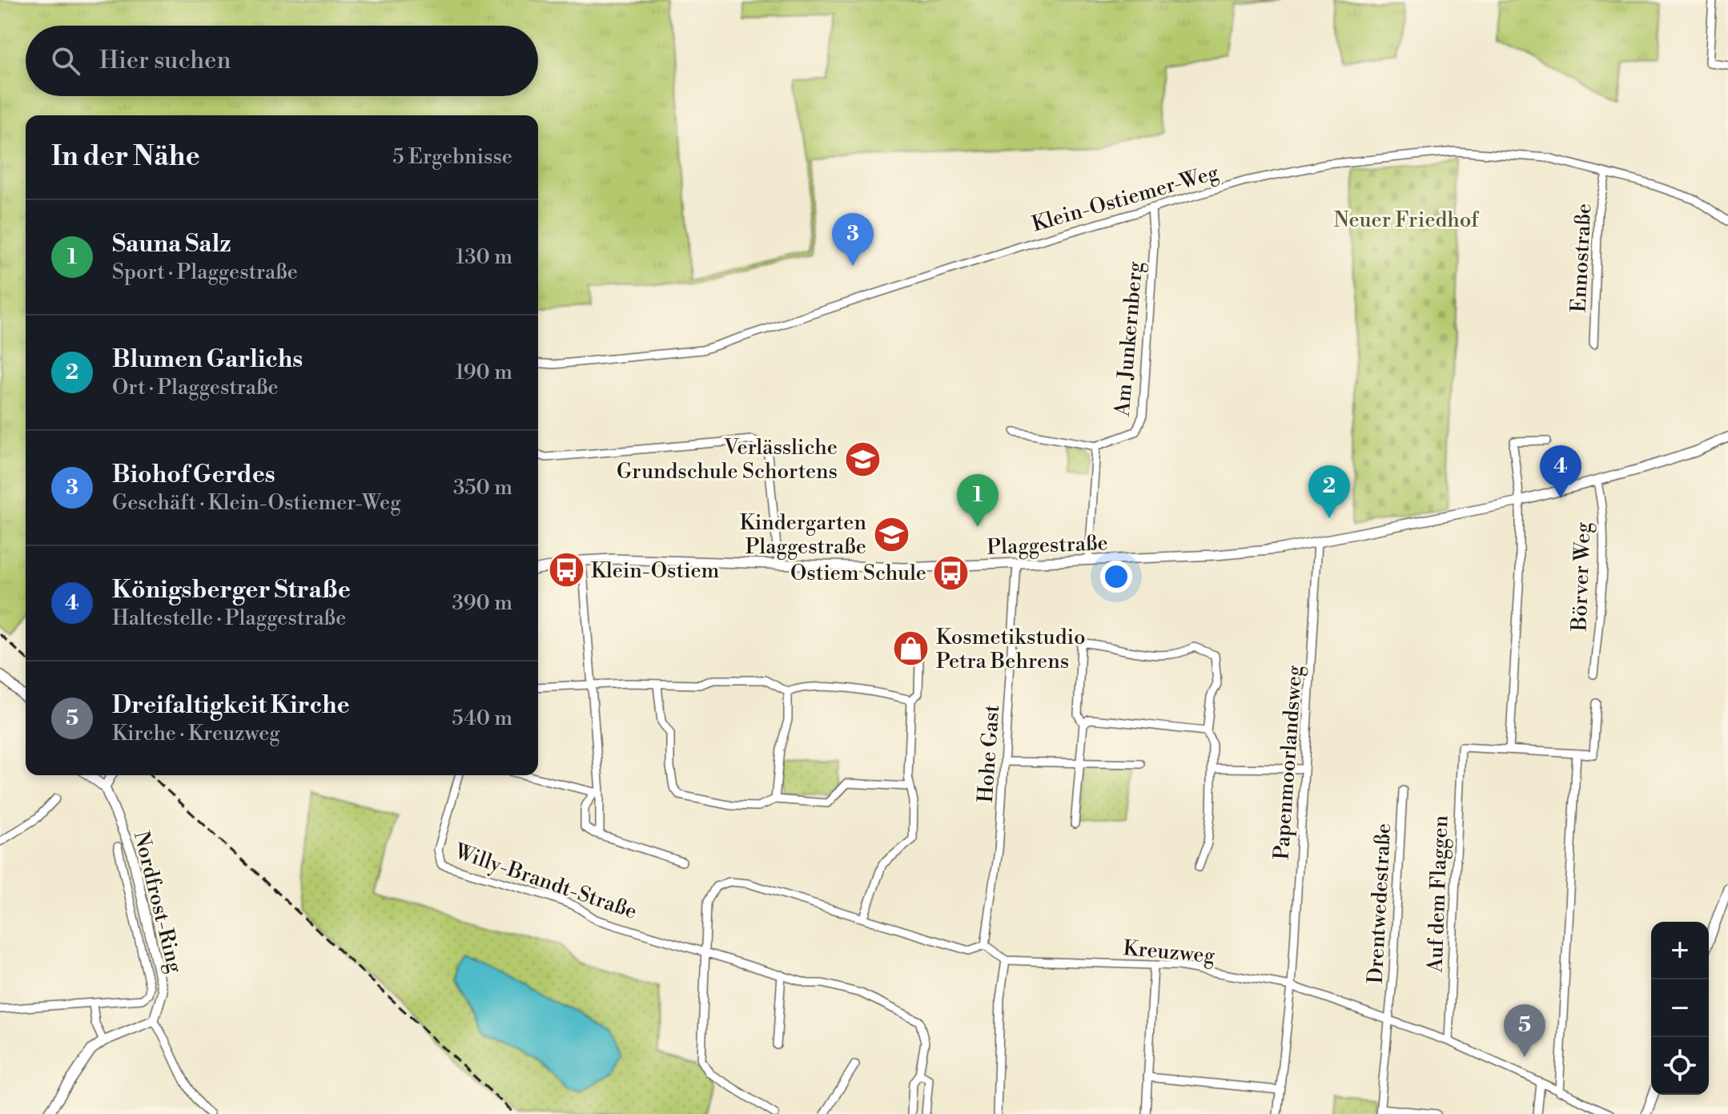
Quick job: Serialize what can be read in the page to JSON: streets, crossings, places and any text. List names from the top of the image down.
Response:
{
  "streets": {
    "street": [
      "Klein-Ostiemer-Weg",
      "Ennostraße",
      "Am Junkernberg",
      "Plaggestraße",
      "Börver Weg",
      "Hohe Gast",
      "Papenmoorlandsweg",
      "Willy-Brandt-Straße",
      "Auf dem Flaggen",
      "Nordfrost-Ring",
      "Drentwedestraße",
      "Kreuzweg"
    ]
  },
  "crossings": [
    ["Klein-Ostiemer-Weg", "Ennostraße"],
    ["Klein-Ostiemer-Weg", "Am Junkernberg"],
    ["Plaggestraße", "Börver Weg"],
    ["Plaggestraße", "Hohe Gast"],
    ["Plaggestraße", "Papenmoorlandsweg"],
    ["Papenmoorlandsweg", "Kreuzweg"],
    ["Auf dem Flaggen", "Kreuzweg"],
    ["Drentwedestraße", "Kreuzweg"]
  ],
  "parks": ["Neuer Friedhof"],
  "places": {
    "school or university": ["Verlässliche Grundschule Schortens", "Kindergarten Plaggestraße"],
    "bus stop": ["Klein-Ostiem", "Ostiem Schule"],
    "shop": ["Kosmetikstudio Petra Behrens"]
  },
  "page": {
    "search": "Hier suchen",
    "heading": ["In der Nähe", "5 Ergebnisse"],
    "list": [
      {
        "mark": "1",
        "name": "Sauna Salz",
        "note": "Sport · Plaggestraße",
        "value": "130 m"
      },
      {
        "mark": "2",
        "name": "Blumen Garlichs",
        "note": "Ort · Plaggestraße",
        "value": "190 m"
      },
      {
        "mark": "3",
        "name": "Biohof Gerdes",
        "note": "Geschäft · Klein-Ostiemer-Weg",
        "value": "350 m"
      },
      {
        "mark": "4",
        "name": "Königsberger Straße",
        "note": "Haltestelle · Plaggestraße",
        "value": "390 m"
      },
      {
        "mark": "5",
        "name": "Dreifaltigkeit Kirche",
        "note": "Kirche · Kreuzweg",
        "value": "540 m"
      }
    ],
    "pins": [
      "3",
      "4",
      "2",
      "1",
      "5"
    ],
    "map_buttons": ["+", "−"]
  }
}
